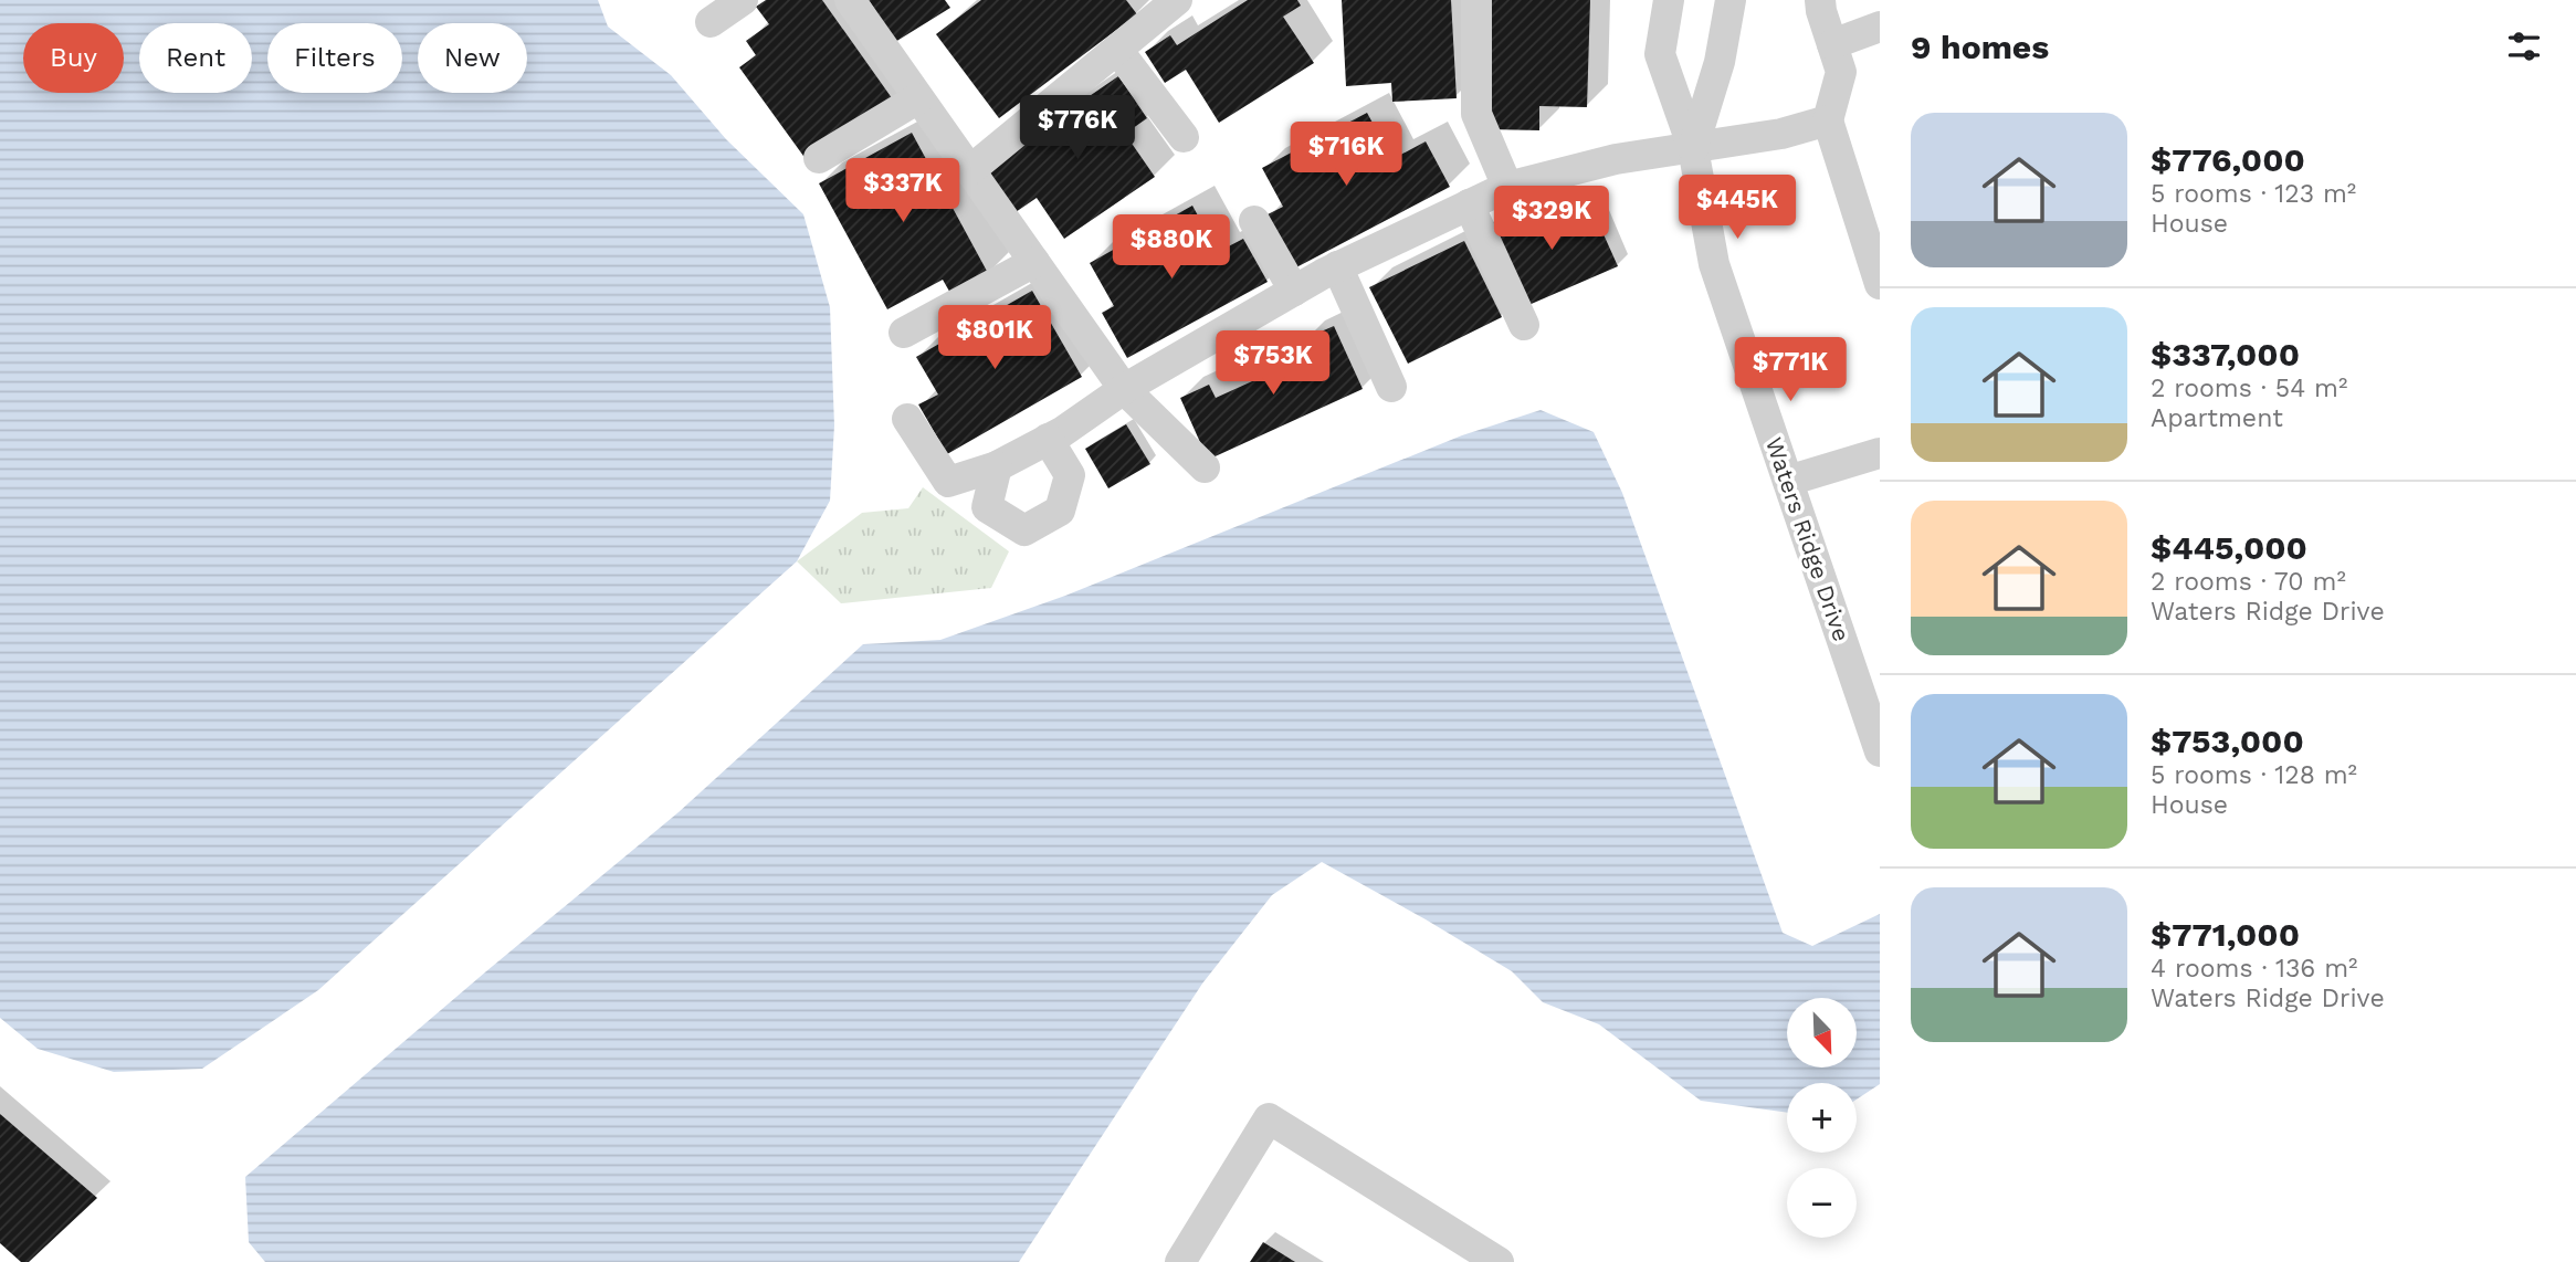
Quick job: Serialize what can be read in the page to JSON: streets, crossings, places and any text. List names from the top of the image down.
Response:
{
  "streets": {
    "street": ["Waters Ridge Drive"]
  },
  "north": "bottom right",
  "page": {
    "heading": "9 homes",
    "chip": [
      "Buy",
      "Rent",
      "Filters",
      "New"
    ],
    "list": [
      {
        "name": "$776,000",
        "note": "5 rooms · 123 m² · House"
      },
      {
        "name": "$337,000",
        "note": "2 rooms · 54 m² · Apartment"
      },
      {
        "name": "$445,000",
        "note": "2 rooms · 70 m² · Waters Ridge Drive"
      },
      {
        "name": "$753,000",
        "note": "5 rooms · 128 m² · House"
      },
      {
        "name": "$771,000",
        "note": "4 rooms · 136 m² · Waters Ridge Drive"
      }
    ],
    "price": [
      "$776K",
      "$716K",
      "$337K",
      "$445K",
      "$329K",
      "$880K",
      "$801K",
      "$753K",
      "$771K"
    ],
    "map_buttons": ["+", "−"]
  }
}
